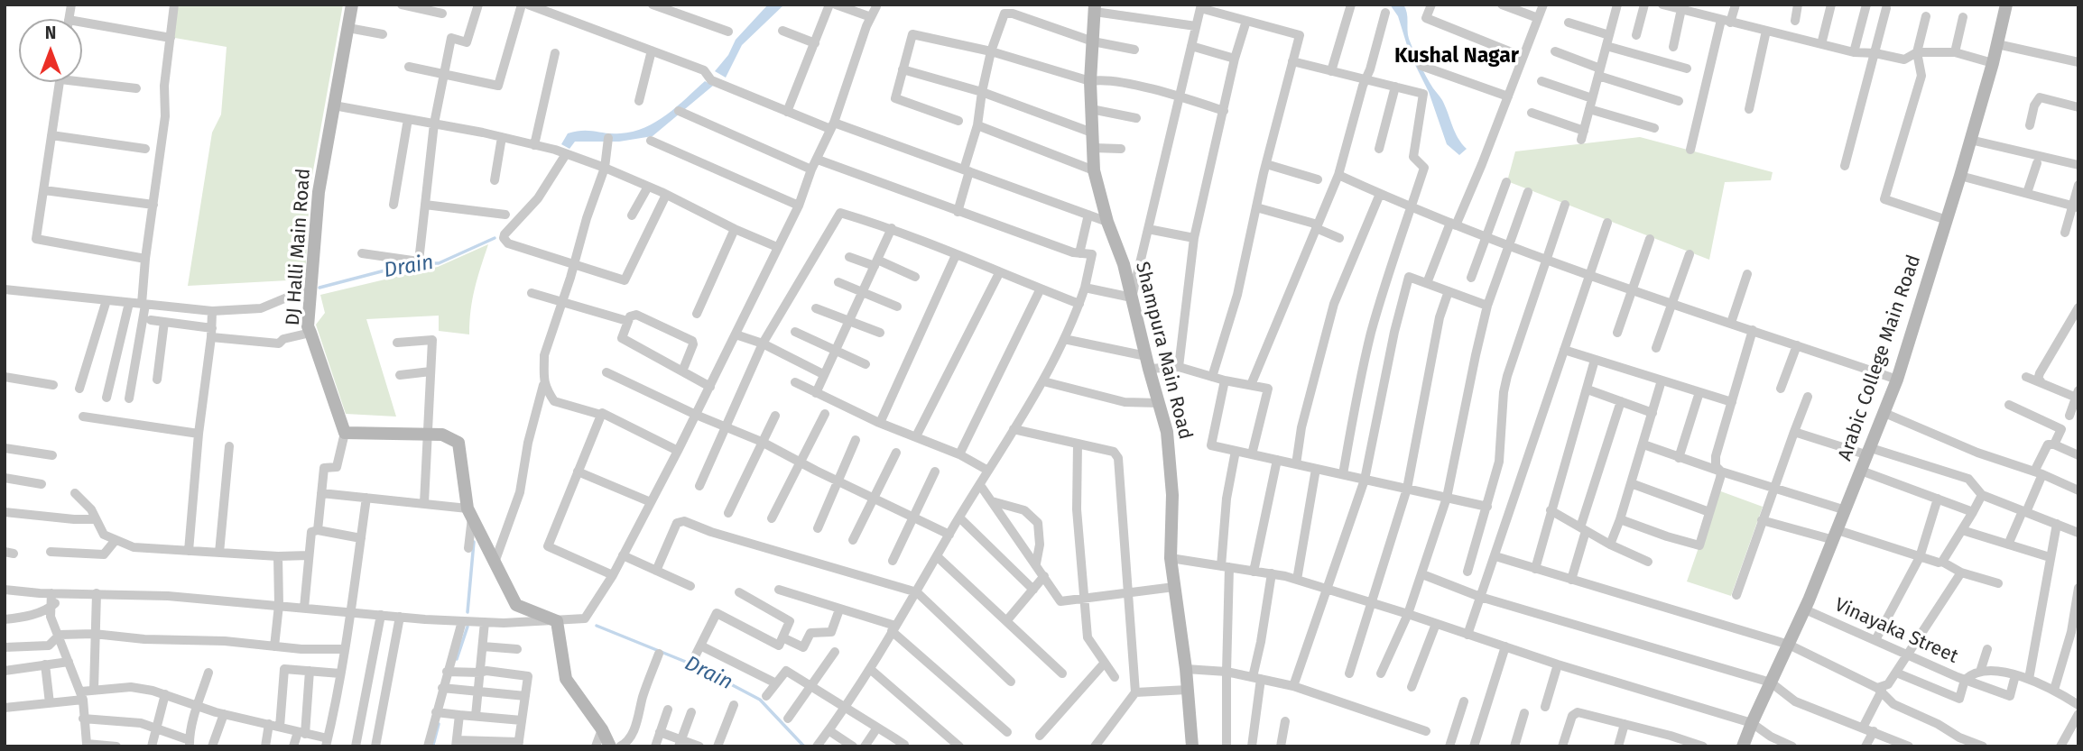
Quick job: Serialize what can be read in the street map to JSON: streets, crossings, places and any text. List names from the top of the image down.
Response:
{
  "streets": {
    "street": [
      "DJ Halli Main Road",
      "Shampura Main Road",
      "Arabic College Main Road",
      "Vinayaka Street"
    ]
  },
  "crossings": [
    ["Arabic College Main Road", "Vinayaka Street"]
  ],
  "districts": ["Kushal Nagar"],
  "water": ["Drain"],
  "north": "top"
}
